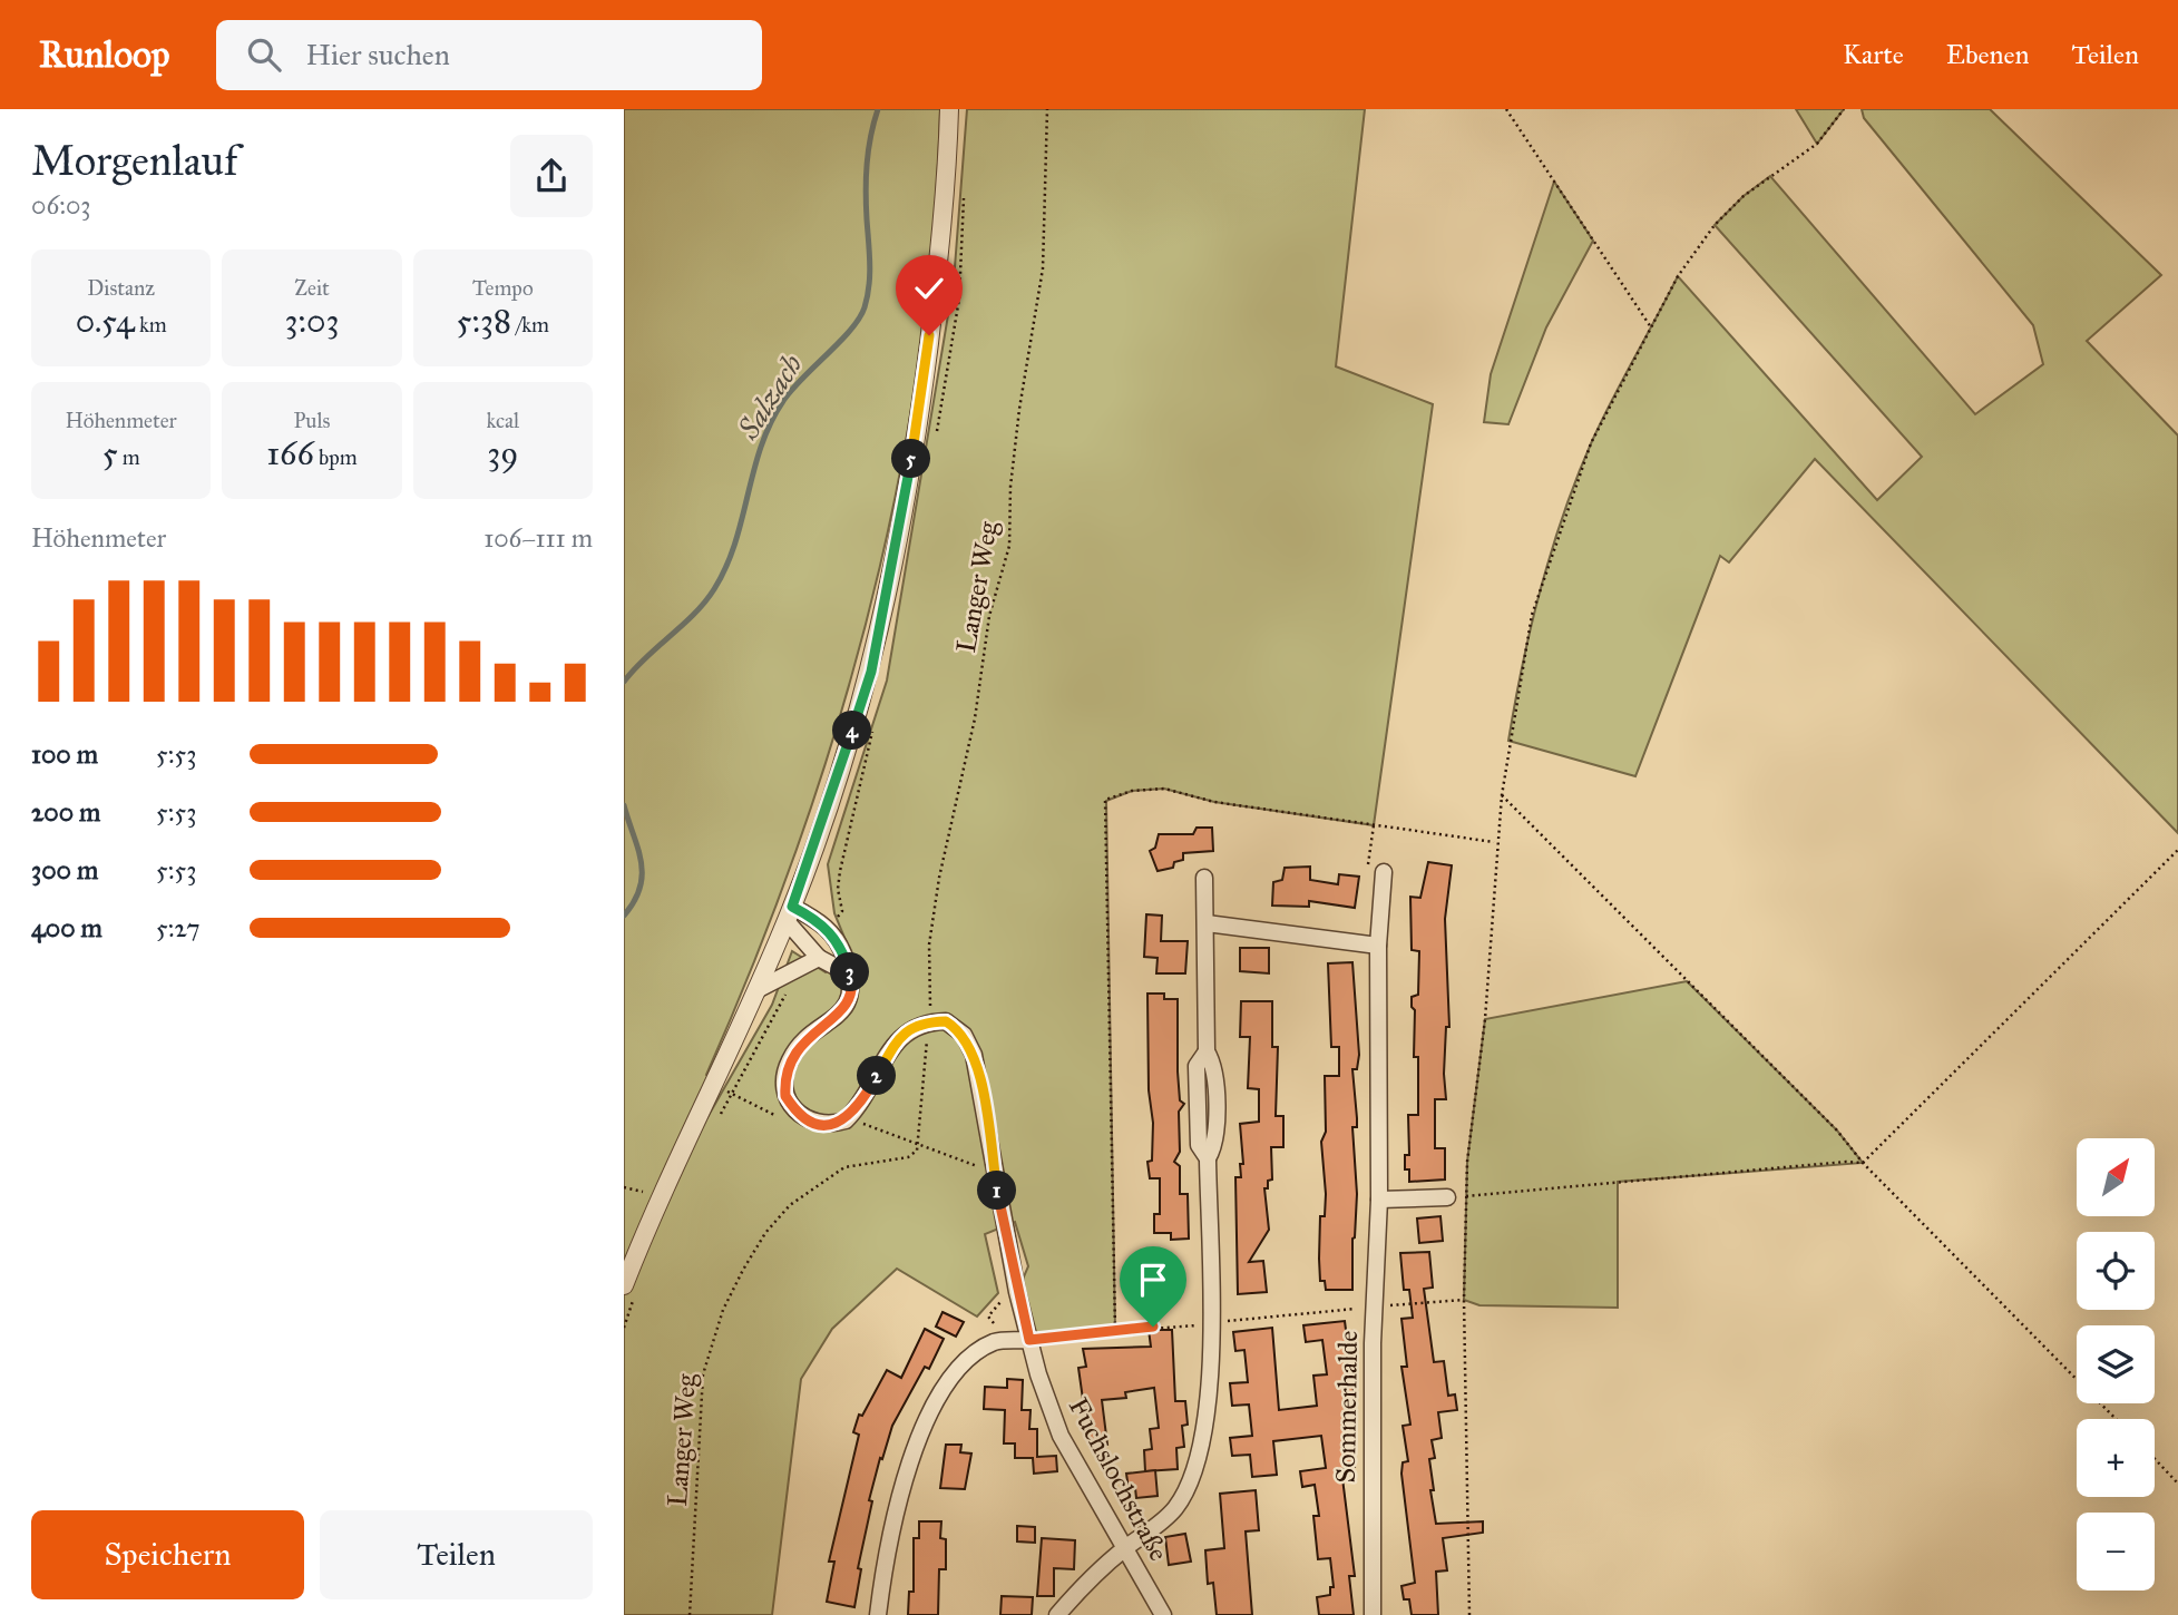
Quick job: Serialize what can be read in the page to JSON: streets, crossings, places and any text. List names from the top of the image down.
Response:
{
  "streets": {
    "street": ["Sommerhalde", "Fuchslochstraße"],
    "path": ["Langer Weg"]
  },
  "crossings": [
    ["Langer Weg", "Fuchslochstraße"]
  ],
  "water": ["Salzach"],
  "north": "top right",
  "page": {
    "header": "Runloop",
    "search": "Hier suchen",
    "nav": ["Karte", "Ebenen", "Teilen"],
    "heading": ["Morgenlauf", "06:03"],
    "stats": [
      ["Distanz", "0.54 km"],
      ["Zeit", "3:03"],
      ["Tempo", "5:38 /km"],
      ["Höhenmeter", "5 m"],
      ["Puls", "166 bpm"],
      ["kcal", "39"]
    ],
    "pins": [
      "5",
      "4",
      "3",
      "2",
      "1"
    ],
    "chart": ["Höhenmeter", "106–111 m"],
    "list": [
      {
        "name": "100 m",
        "note": "5:53"
      },
      {
        "name": "200 m",
        "note": "5:53"
      },
      {
        "name": "300 m",
        "note": "5:53"
      },
      {
        "name": "400 m",
        "note": "5:27"
      }
    ],
    "map_buttons": ["+", "−"],
    "buttons": ["Speichern", "Teilen"]
  }
}
